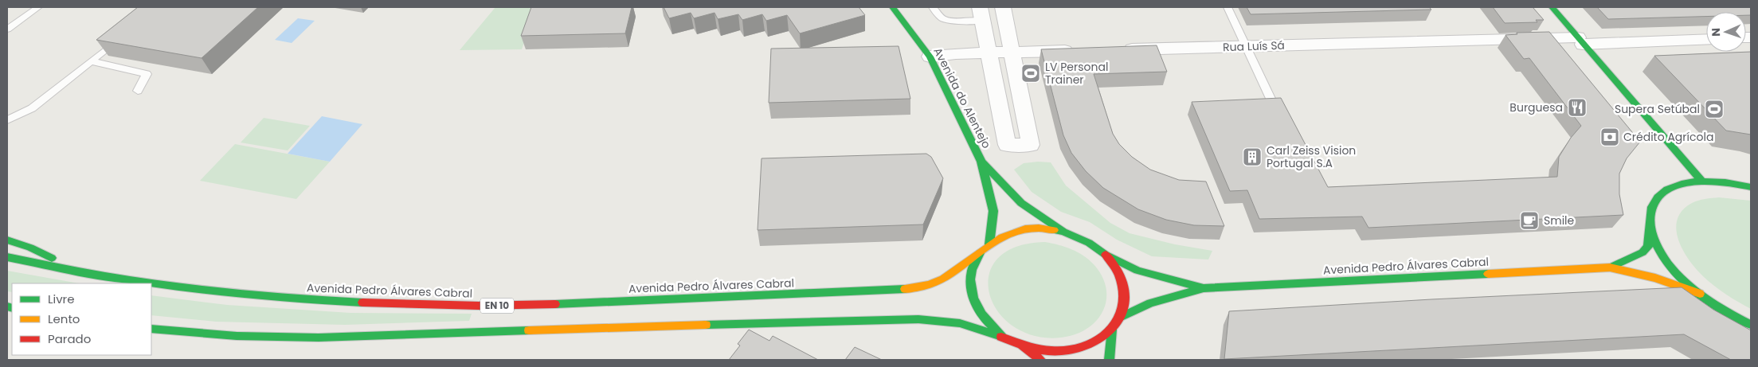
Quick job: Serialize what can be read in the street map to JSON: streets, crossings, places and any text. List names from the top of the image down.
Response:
{
  "streets": {
    "main road": ["Avenida do Alentejo", "Avenida Pedro Álvares Cabral", "EN 10"],
    "street": ["Rua Luís Sá"]
  },
  "crossings": [
    ["Avenida do Alentejo", "Avenida Pedro Álvares Cabral"]
  ],
  "places": {
    "sports": ["LV Personal Trainer", "Supera Setúbal"],
    "restaurant": ["Burguesa"],
    "bank": ["Crédito Agrícola"],
    "building": ["Carl Zeiss Vision Portugal S.A"],
    "cafe": ["Smile"]
  },
  "legend": ["Livre", "Lento", "Parado"],
  "north": "left"
}
